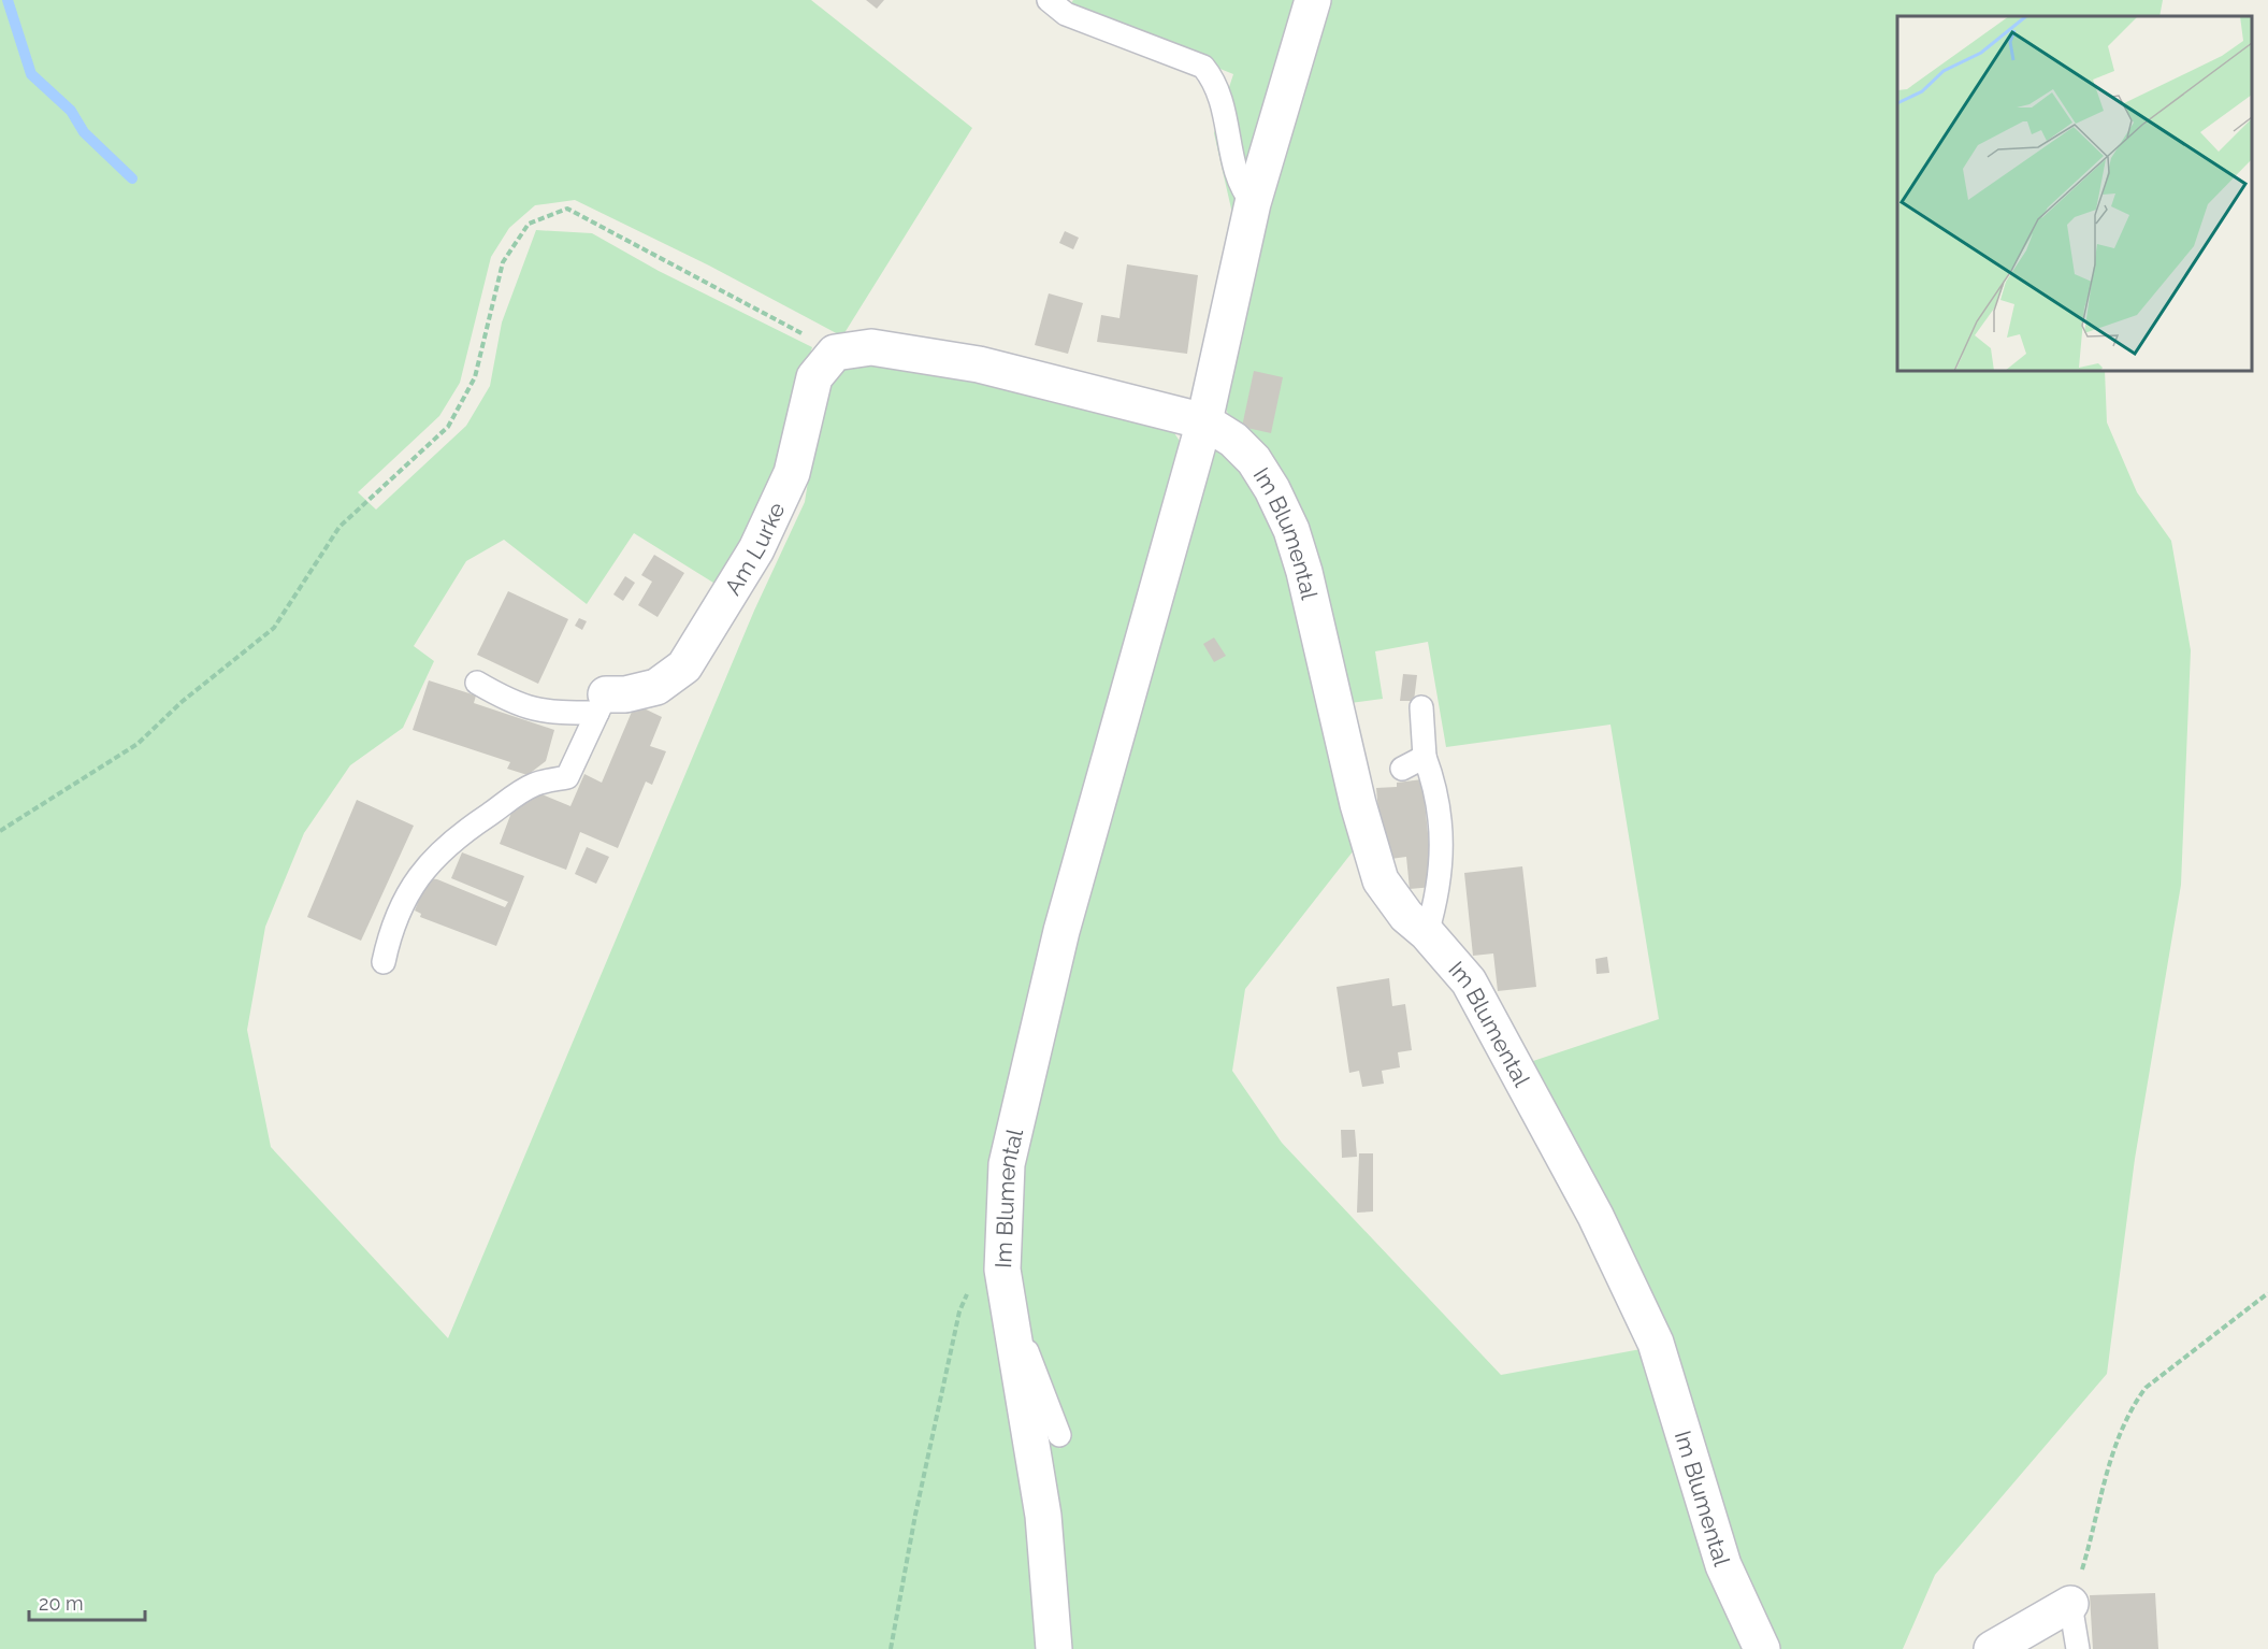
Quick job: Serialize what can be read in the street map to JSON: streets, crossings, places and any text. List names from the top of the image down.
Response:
{
  "streets": {
    "street": ["Im Blumental", "Am Lurke"]
  },
  "scale_bar": "20 m"
}
